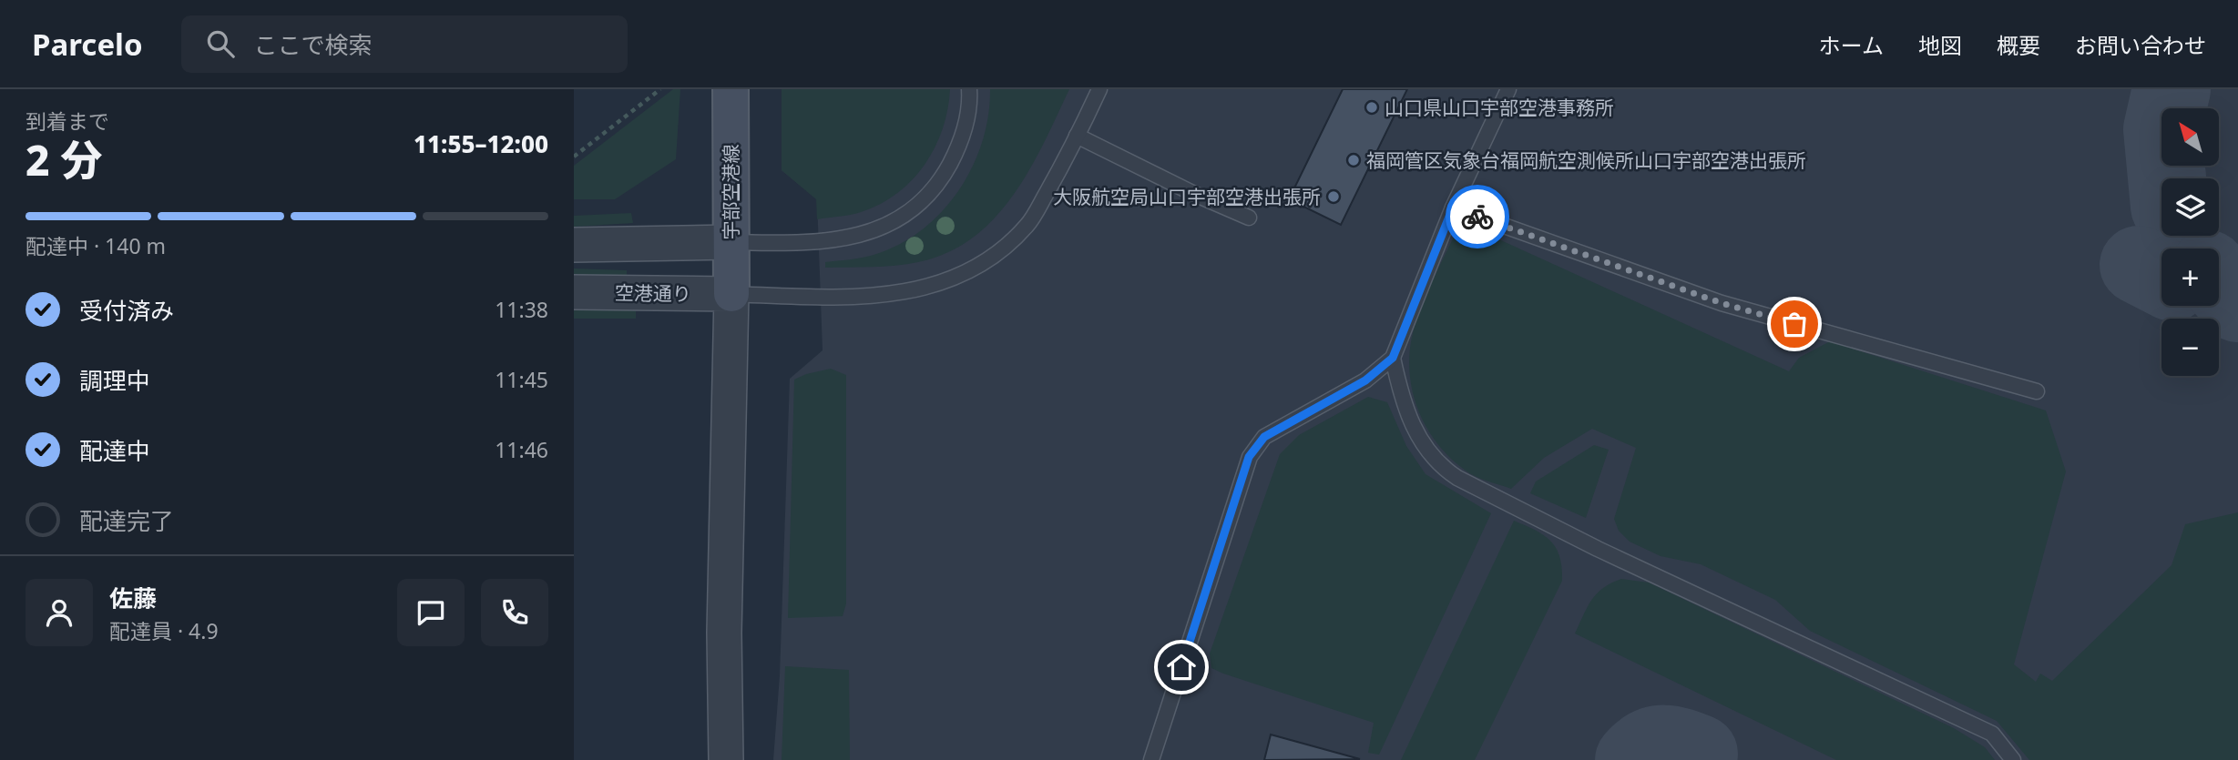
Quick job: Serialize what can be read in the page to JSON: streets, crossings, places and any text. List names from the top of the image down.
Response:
{
  "streets": {
    "main road": ["宇部空港線"],
    "street": ["空港通り"]
  },
  "crossings": [
    ["宇部空港線", "空港通り"]
  ],
  "places": ["山口県山口宇部空港事務所", "福岡管区気象台福岡航空測候所山口宇部空港出張所", "大阪航空局山口宇部空港出張所"],
  "north": "top left",
  "page": {
    "header": "Parcelo",
    "search": "ここで検索",
    "nav": [
      "ホーム",
      "地図",
      "概要",
      "お問い合わせ"
    ],
    "heading": ["2 分", "到着まで", "11:55–12:00"],
    "panel": ["佐藤", "配達員 · 4.9"],
    "map_buttons": ["+", "−"],
    "bar": "配達中 · 140 m",
    "list": [
      ["受付済み", "11:38"],
      ["調理中", "11:45"],
      ["配達中", "11:46"],
      "配達完了"
    ]
  }
}
